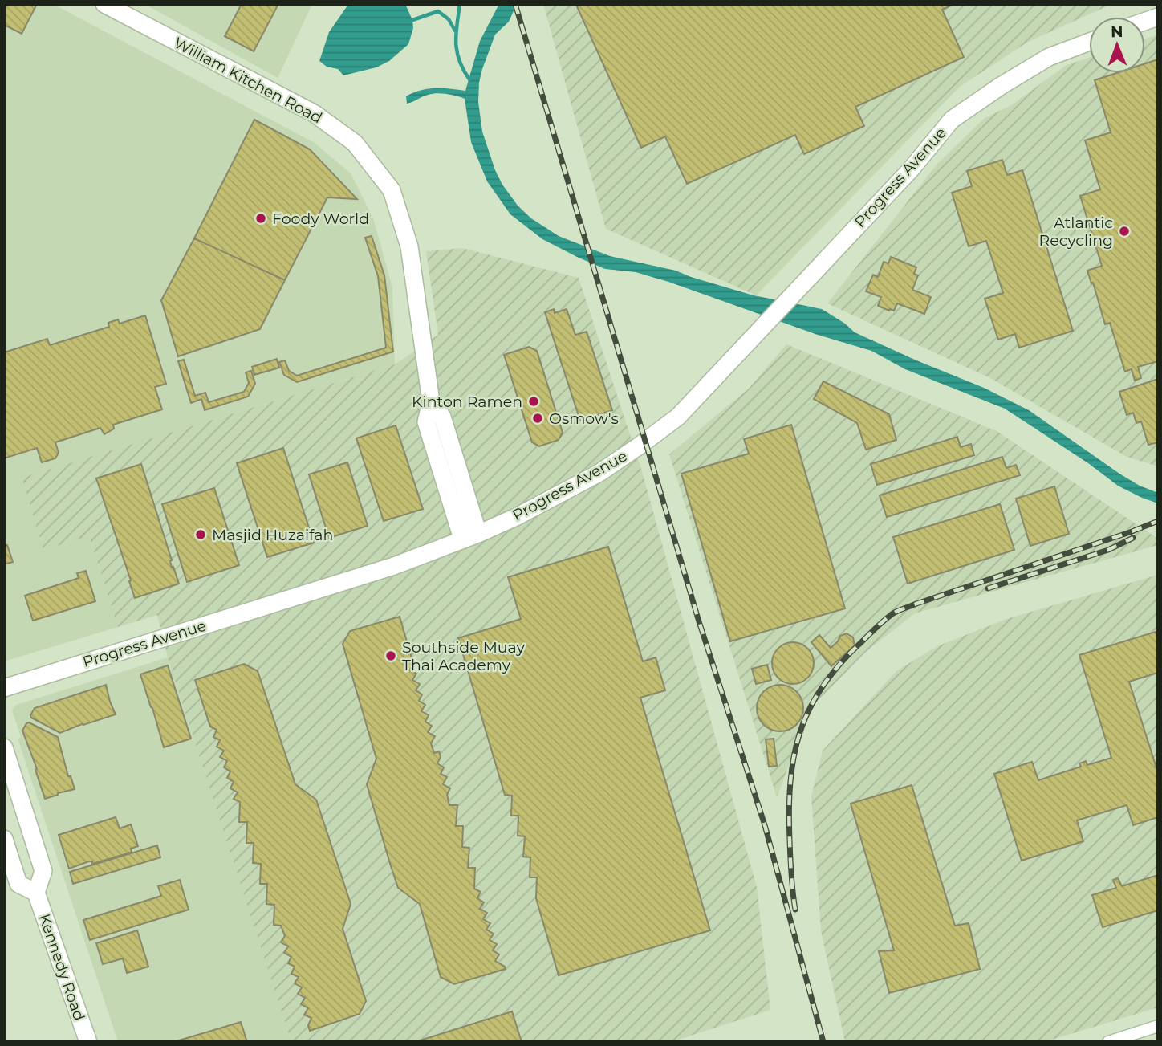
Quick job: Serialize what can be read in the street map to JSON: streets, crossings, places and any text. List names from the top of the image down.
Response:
{
  "streets": {
    "main road": ["William Kitchen Road", "Progress Avenue", "Kennedy Road"]
  },
  "crossings": [
    ["William Kitchen Road", "Progress Avenue"]
  ],
  "places": [
    "Foody World",
    "Atlantic Recycling",
    "Kinton Ramen",
    "Osmow's",
    "Masjid Huzaifah",
    "Southside Muay Thai Academy"
  ],
  "north": "top"
}
